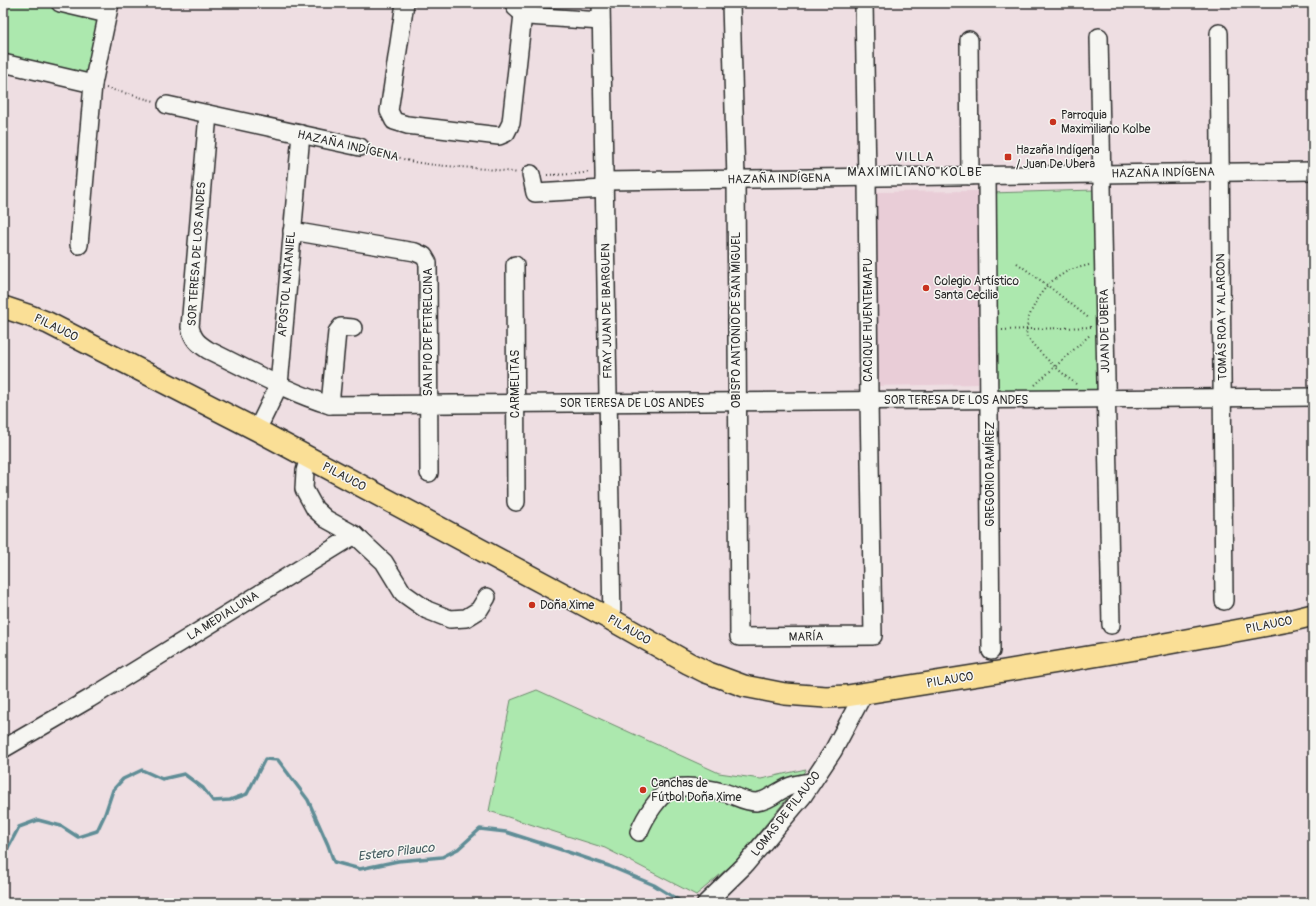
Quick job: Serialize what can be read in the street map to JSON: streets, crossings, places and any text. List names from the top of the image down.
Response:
{
  "streets": {
    "main road": ["PILAUCO"],
    "street": [
      "HAZAÑA INDÍGENA",
      "SOR TERESA DE LOS ANDES",
      "APOSTOL NATANIEL",
      "FRAY JUAN DE IBARGUEN",
      "TOMÁS ROA Y ALARCON",
      "OBISPO ANTONIO DE SAN MIGUEL",
      "CACIQUE HUENTEMAPU",
      "JUAN DE UBERA",
      "SAN PIO DE PETRELCINA",
      "CARMELITAS",
      "GREGORIO RAMÍREZ",
      "LA MEDIALUNA",
      "MARÍA",
      "LOMAS DE PILAUCO"
    ]
  },
  "crossings": [
    ["HAZAÑA INDÍGENA", "SOR TERESA DE LOS ANDES"],
    ["HAZAÑA INDÍGENA", "APOSTOL NATANIEL"],
    ["HAZAÑA INDÍGENA", "FRAY JUAN DE IBARGUEN"],
    ["HAZAÑA INDÍGENA", "TOMÁS ROA Y ALARCON"],
    ["HAZAÑA INDÍGENA", "OBISPO ANTONIO DE SAN MIGUEL"],
    ["HAZAÑA INDÍGENA", "CACIQUE HUENTEMAPU"],
    ["HAZAÑA INDÍGENA", "JUAN DE UBERA"],
    ["HAZAÑA INDÍGENA", "GREGORIO RAMÍREZ"],
    ["SOR TERESA DE LOS ANDES", "APOSTOL NATANIEL"],
    ["SOR TERESA DE LOS ANDES", "FRAY JUAN DE IBARGUEN"],
    ["SOR TERESA DE LOS ANDES", "TOMÁS ROA Y ALARCON"],
    ["SOR TERESA DE LOS ANDES", "OBISPO ANTONIO DE SAN MIGUEL"],
    ["SOR TERESA DE LOS ANDES", "CACIQUE HUENTEMAPU"],
    ["SOR TERESA DE LOS ANDES", "JUAN DE UBERA"],
    ["SOR TERESA DE LOS ANDES", "SAN PIO DE PETRELCINA"],
    ["SOR TERESA DE LOS ANDES", "CARMELITAS"],
    ["SOR TERESA DE LOS ANDES", "GREGORIO RAMÍREZ"],
    ["APOSTOL NATANIEL", "PILAUCO"],
    ["APOSTOL NATANIEL", "SAN PIO DE PETRELCINA"],
    ["FRAY JUAN DE IBARGUEN", "PILAUCO"],
    ["OBISPO ANTONIO DE SAN MIGUEL", "MARÍA"],
    ["CACIQUE HUENTEMAPU", "MARÍA"],
    ["PILAUCO", "LOMAS DE PILAUCO"]
  ],
  "districts": ["VILLA MAXIMILIANO KOLBE"],
  "water": ["Estero Pilauco"],
  "places": {
    "other": [
      "Parroquia Maximiliano Kolbe",
      "Colegio Artístico Santa Cecilia",
      "Doña Xime",
      "Canchas de Fútbol Doña Xime"
    ],
    "transit": ["Hazaña Indígena / Juan De Ubera"]
  }
}
